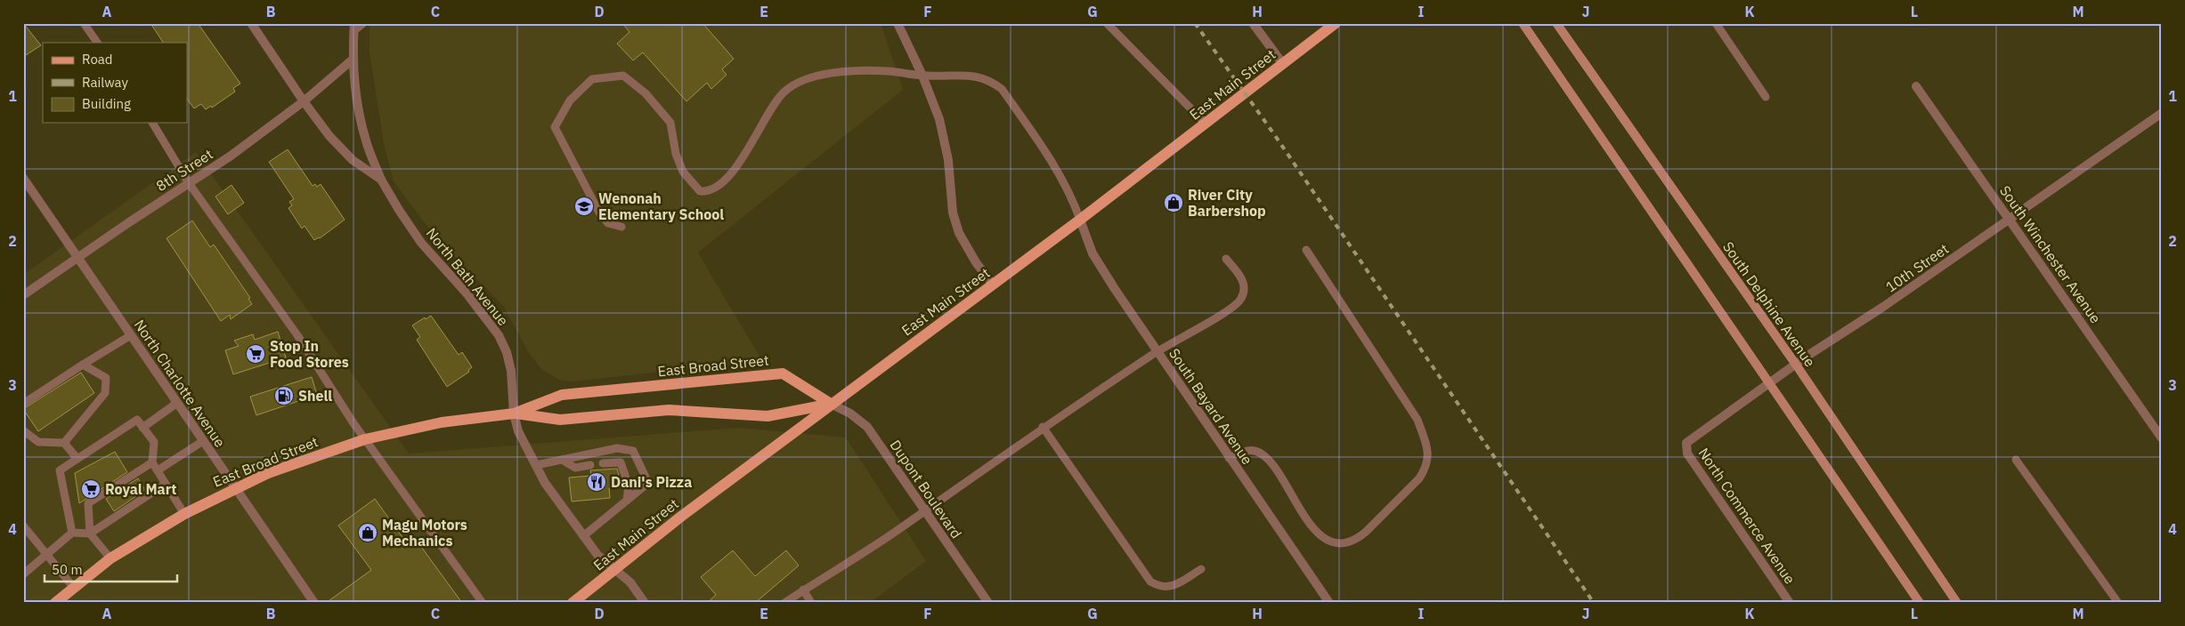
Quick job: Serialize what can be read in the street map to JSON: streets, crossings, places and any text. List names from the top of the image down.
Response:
{
  "streets": {
    "main road": ["East Main Street", "South Delphine Avenue", "East Broad Street"],
    "street": [
      "8th Street",
      "South Winchester Avenue",
      "10th Street",
      "North Bath Avenue",
      "North Charlotte Avenue",
      "South Bayard Avenue",
      "Dupont Boulevard",
      "North Commerce Avenue"
    ]
  },
  "crossings": [
    ["East Main Street", "North Bath Avenue"],
    ["East Main Street", "East Broad Street"],
    ["East Main Street", "South Bayard Avenue"],
    ["East Main Street", "Dupont Boulevard"],
    ["8th Street", "North Bath Avenue"],
    ["8th Street", "North Charlotte Avenue"],
    ["South Winchester Avenue", "10th Street"],
    ["10th Street", "South Delphine Avenue"],
    ["10th Street", "North Commerce Avenue"],
    ["North Bath Avenue", "East Broad Street"],
    ["East Broad Street", "North Charlotte Avenue"],
    ["East Broad Street", "Dupont Boulevard"]
  ],
  "places": {
    "shop": ["River City Barbershop", "Magu Motors Mechanics"],
    "school or university": ["Wenonah Elementary School"],
    "supermarket": ["Stop In Food Stores", "Royal Mart"],
    "fuel station": ["Shell"],
    "restaurant": ["Dani's Pizza"]
  },
  "legend": ["Road", "Railway", "Building"],
  "scale_bar": "50 m",
  "grid": {
    "columns": [
      "A",
      "B",
      "C",
      "D",
      "E",
      "F",
      "G",
      "H",
      "I",
      "J",
      "K",
      "L",
      "M"
    ],
    "rows": [
      "1",
      "2",
      "3",
      "4"
    ]
  }
}
